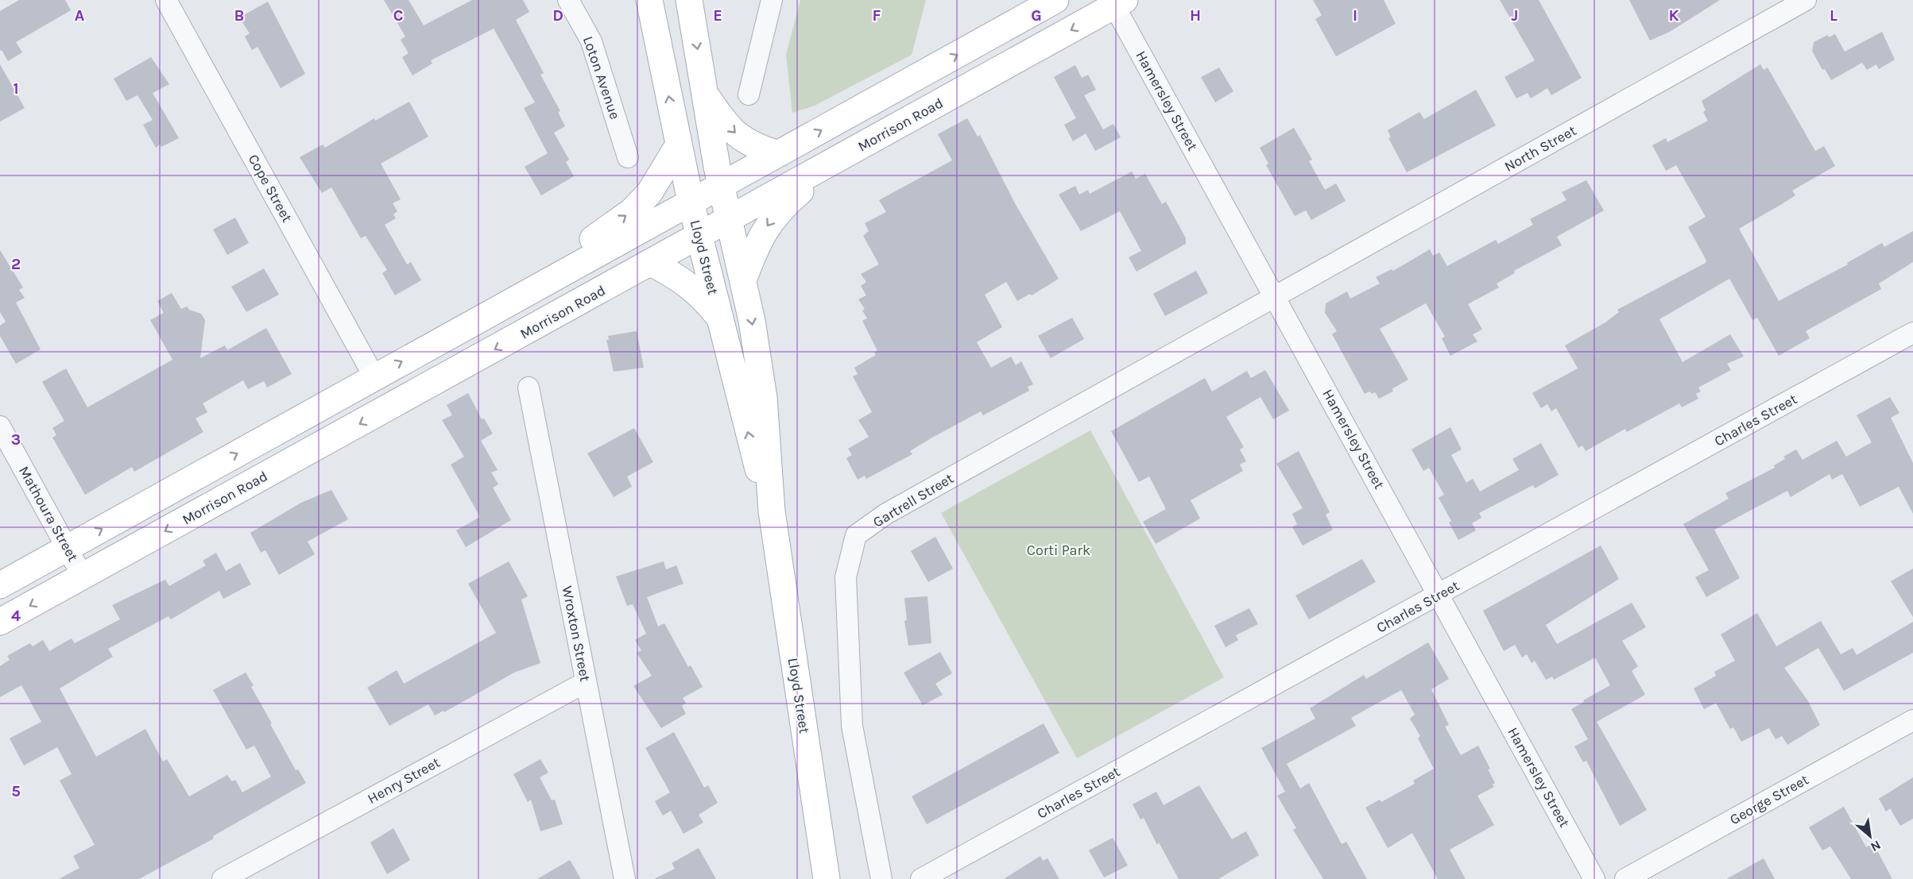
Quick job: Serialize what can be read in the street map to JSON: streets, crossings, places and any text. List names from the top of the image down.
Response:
{
  "streets": {
    "main road": ["Morrison Road", "Lloyd Street"],
    "street": [
      "Loton Avenue",
      "Hamersley Street",
      "North Street",
      "Cope Street",
      "Charles Street",
      "Gartrell Street",
      "Mathoura Street",
      "Wroxton Street",
      "Henry Street",
      "George Street"
    ]
  },
  "crossings": [
    ["Hamersley Street", "Morrison Road"],
    ["Hamersley Street", "North Street"],
    ["Hamersley Street", "Charles Street"],
    ["Hamersley Street", "Gartrell Street"],
    ["Morrison Road", "Lloyd Street"],
    ["Morrison Road", "Mathoura Street"],
    ["North Street", "Gartrell Street"],
    ["Wroxton Street", "Henry Street"]
  ],
  "parks": ["Corti Park"],
  "north": "bottom right",
  "grid": {
    "columns": [
      "A",
      "B",
      "C",
      "D",
      "E",
      "F",
      "G",
      "H",
      "I",
      "J",
      "K",
      "L"
    ],
    "rows": [
      "1",
      "2",
      "3",
      "4",
      "5"
    ]
  }
}
